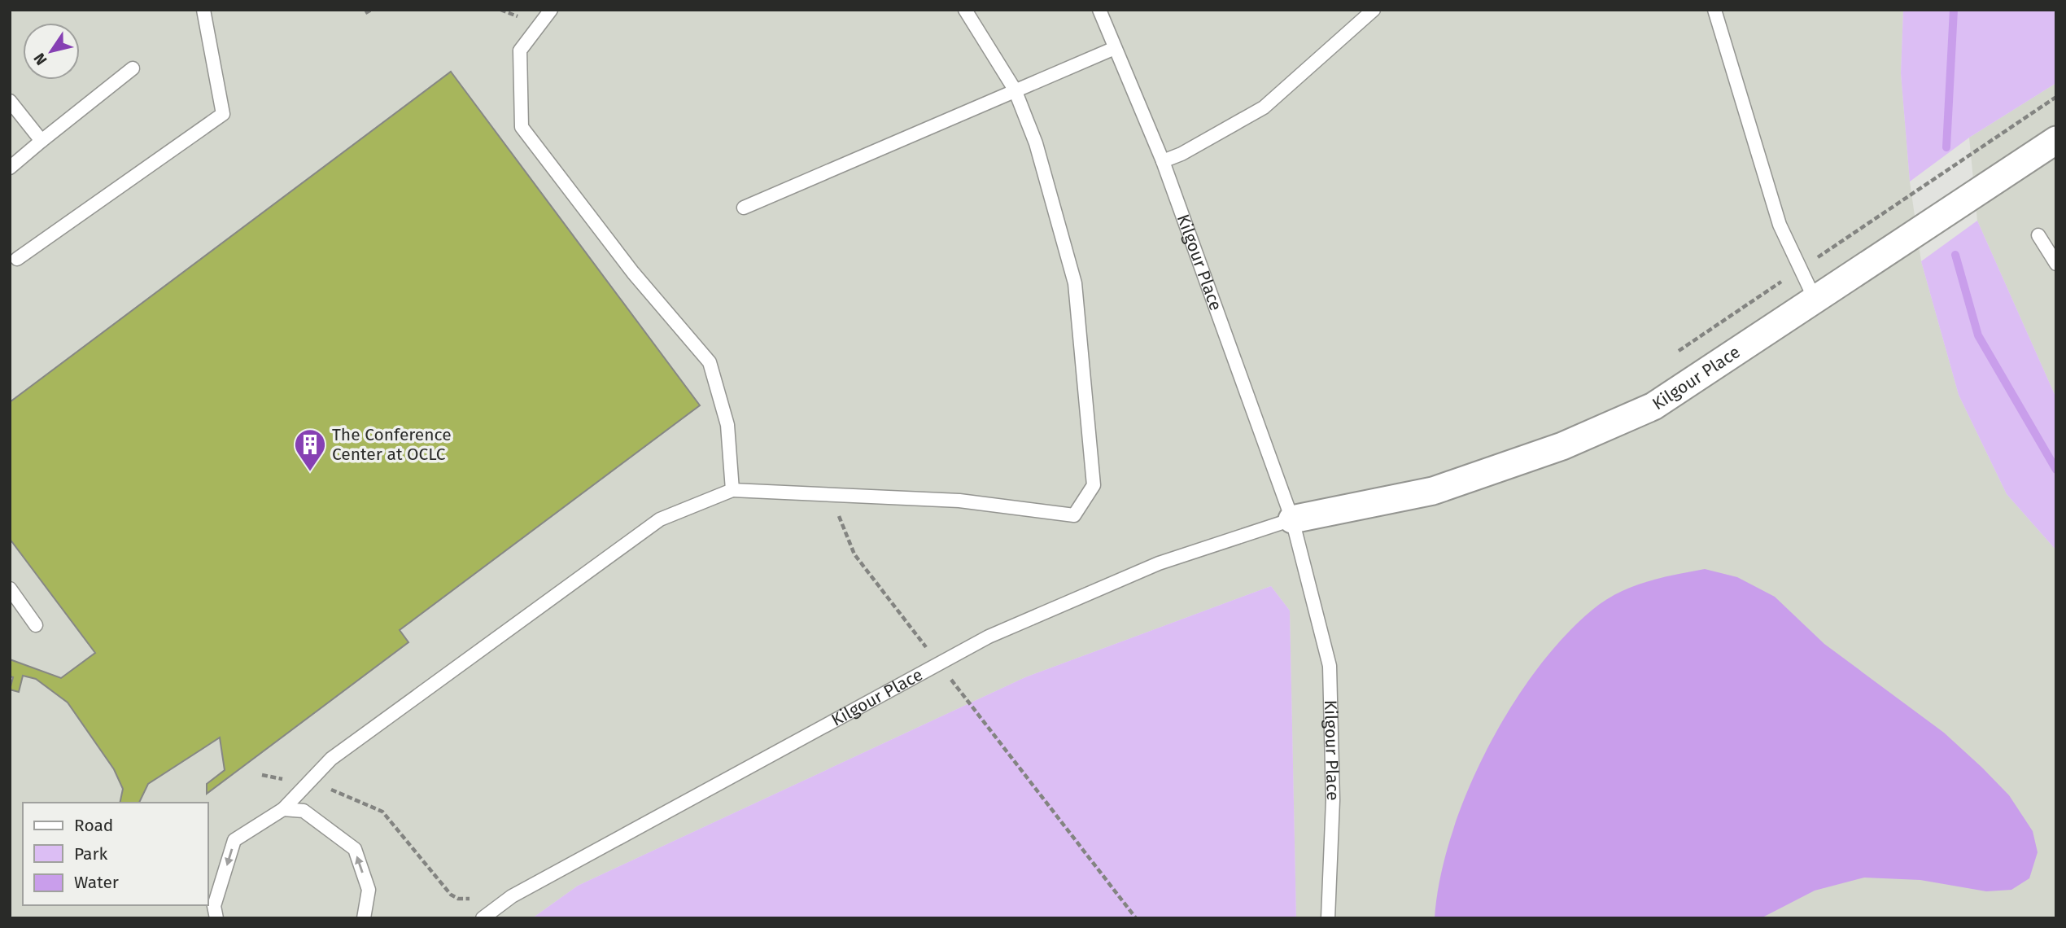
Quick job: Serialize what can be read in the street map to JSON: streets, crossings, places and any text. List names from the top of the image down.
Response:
{
  "streets": {
    "street": ["Kilgour Place"]
  },
  "places": {
    "building": ["The Conference Center at OCLC"]
  },
  "legend": ["Road", "Park", "Water"],
  "north": "bottom left"
}
